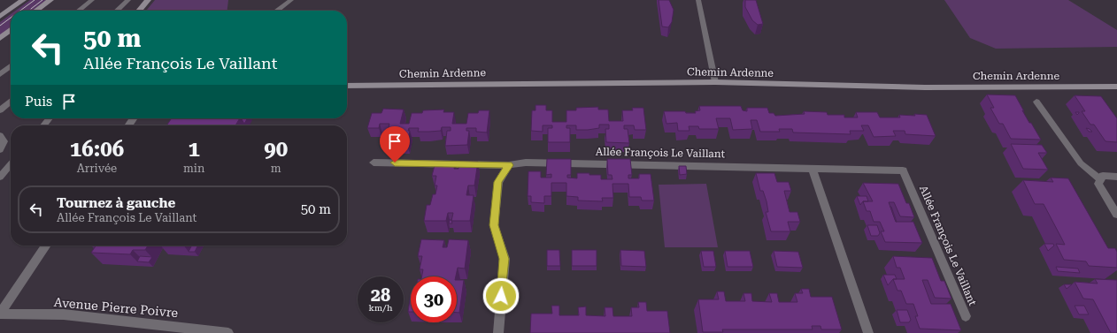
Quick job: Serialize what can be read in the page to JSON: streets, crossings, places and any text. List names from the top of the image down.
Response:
{
  "streets": {
    "street": ["Chemin Ardenne", "Allée François Le Vaillant", "Avenue Pierre Poivre"]
  },
  "page": {
    "turn": ["50 m", "Allée François Le Vaillant"],
    "then": "Puis",
    "eta": [
      "16:06",
      "Arrivée",
      "1",
      "min",
      "90",
      "m"
    ],
    "list": [
      {
        "name": "Tournez à gauche",
        "note": "Allée François Le Vaillant",
        "value": "50 m"
      }
    ],
    "speed": "28 km/h",
    "limit": "30"
  }
}
